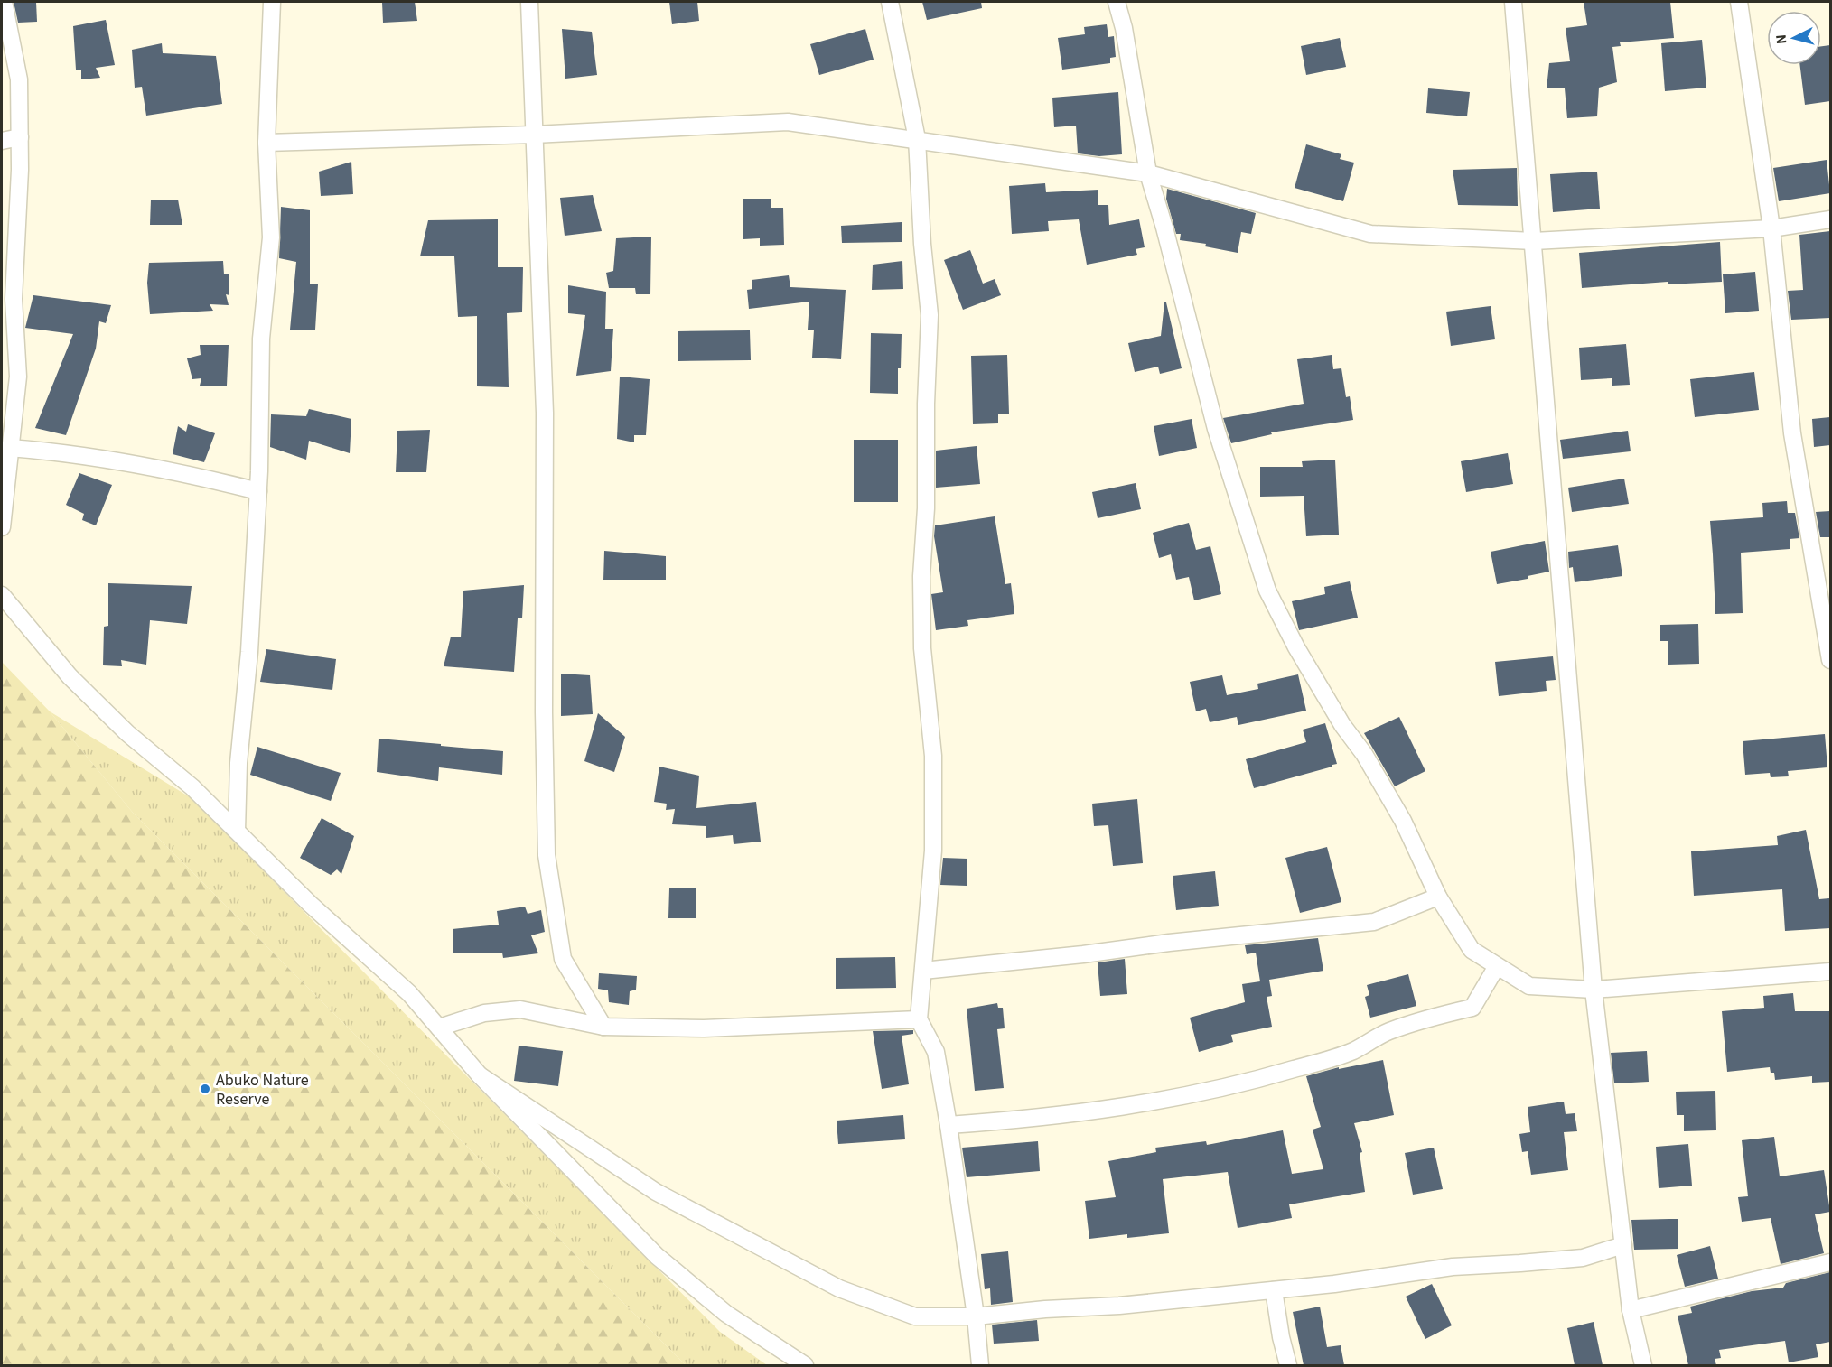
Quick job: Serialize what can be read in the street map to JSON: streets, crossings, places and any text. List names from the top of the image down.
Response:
{
  "places": ["Abuko Nature Reserve"],
  "north": "left"
}
